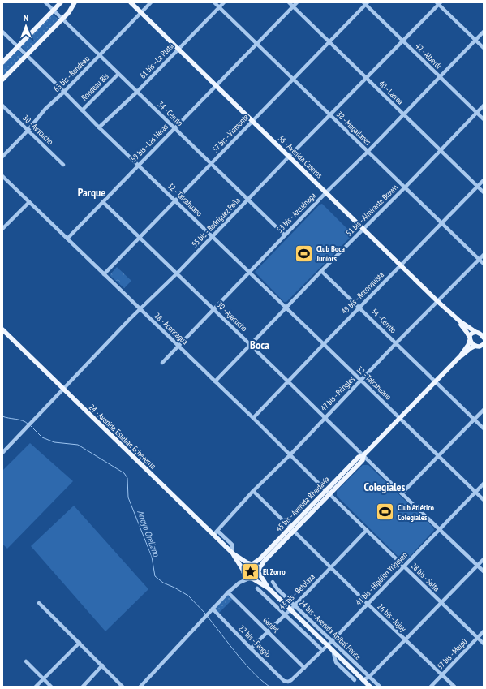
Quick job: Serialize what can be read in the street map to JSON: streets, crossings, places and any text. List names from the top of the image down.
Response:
{
  "streets": {
    "main road": [
      "36 - Avenida Caseros",
      "24 - Avenida Esteban Echeverría",
      "45 bis - Avenida Rivadavia",
      "24 bis - Avenida Aníbal Ponce"
    ],
    "street": [
      "42 - Alberdi",
      "61 bis - La Plata",
      "63 bis - Rondeau",
      "Rondeau Bis",
      "40 - Larrea",
      "34 - Cerrito",
      "38 - Magallanes",
      "30 - Ayacucho",
      "57 bis - Viamonte",
      "59 bis - Las Heras",
      "32 - Talcahuano",
      "51 bis - Almirante Brown",
      "53 bis - Azcuénaga",
      "55 bis - Rodríguez Peña",
      "49 bis - Reconquista",
      "28 - Aconcagua",
      "47 bis - Pringles",
      "28 bis - Salta",
      "41 bis - Hipólito Yrigoyen",
      "43 bis - Betolaza",
      "26 bis - Jujuy",
      "Gardel",
      "22 bis - Fangio",
      "37 bis - Maipú"
    ]
  },
  "crossings": [
    ["42 - Alberdi", "57 bis - Viamonte"],
    ["42 - Alberdi", "51 bis - Almirante Brown"],
    ["42 - Alberdi", "53 bis - Azcuénaga"],
    ["42 - Alberdi", "55 bis - Rodríguez Peña"],
    ["61 bis - La Plata", "34 - Cerrito"],
    ["61 bis - La Plata", "38 - Magallanes"],
    ["61 bis - La Plata", "36 - Avenida Caseros"],
    ["61 bis - La Plata", "32 - Talcahuano"],
    ["63 bis - Rondeau", "34 - Cerrito"],
    ["63 bis - Rondeau", "30 - Ayacucho"],
    ["63 bis - Rondeau", "36 - Avenida Caseros"],
    ["63 bis - Rondeau", "32 - Talcahuano"],
    ["Rondeau Bis", "34 - Cerrito"],
    ["Rondeau Bis", "32 - Talcahuano"],
    ["40 - Larrea", "57 bis - Viamonte"],
    ["40 - Larrea", "59 bis - Las Heras"],
    ["40 - Larrea", "51 bis - Almirante Brown"],
    ["40 - Larrea", "53 bis - Azcuénaga"],
    ["40 - Larrea", "55 bis - Rodríguez Peña"],
    ["40 - Larrea", "49 bis - Reconquista"],
    ["34 - Cerrito", "57 bis - Viamonte"],
    ["34 - Cerrito", "59 bis - Las Heras"],
    ["34 - Cerrito", "51 bis - Almirante Brown"],
    ["34 - Cerrito", "53 bis - Azcuénaga"],
    ["34 - Cerrito", "55 bis - Rodríguez Peña"],
    ["34 - Cerrito", "49 bis - Reconquista"],
    ["34 - Cerrito", "47 bis - Pringles"],
    ["34 - Cerrito", "45 bis - Avenida Rivadavia"],
    ["38 - Magallanes", "57 bis - Viamonte"],
    ["38 - Magallanes", "59 bis - Las Heras"],
    ["38 - Magallanes", "51 bis - Almirante Brown"],
    ["38 - Magallanes", "53 bis - Azcuénaga"],
    ["38 - Magallanes", "55 bis - Rodríguez Peña"],
    ["38 - Magallanes", "49 bis - Reconquista"],
    ["38 - Magallanes", "47 bis - Pringles"],
    ["30 - Ayacucho", "57 bis - Viamonte"],
    ["30 - Ayacucho", "59 bis - Las Heras"],
    ["30 - Ayacucho", "51 bis - Almirante Brown"],
    ["30 - Ayacucho", "53 bis - Azcuénaga"],
    ["30 - Ayacucho", "55 bis - Rodríguez Peña"],
    ["30 - Ayacucho", "49 bis - Reconquista"],
    ["30 - Ayacucho", "47 bis - Pringles"],
    ["30 - Ayacucho", "45 bis - Avenida Rivadavia"],
    ["30 - Ayacucho", "41 bis - Hipólito Yrigoyen"],
    ["57 bis - Viamonte", "36 - Avenida Caseros"],
    ["57 bis - Viamonte", "32 - Talcahuano"],
    ["57 bis - Viamonte", "28 - Aconcagua"],
    ["59 bis - Las Heras", "36 - Avenida Caseros"],
    ["59 bis - Las Heras", "32 - Talcahuano"],
    ["59 bis - Las Heras", "28 - Aconcagua"],
    ["36 - Avenida Caseros", "51 bis - Almirante Brown"],
    ["36 - Avenida Caseros", "53 bis - Azcuénaga"],
    ["36 - Avenida Caseros", "55 bis - Rodríguez Peña"],
    ["36 - Avenida Caseros", "49 bis - Reconquista"],
    ["36 - Avenida Caseros", "47 bis - Pringles"],
    ["36 - Avenida Caseros", "45 bis - Avenida Rivadavia"],
    ["32 - Talcahuano", "51 bis - Almirante Brown"],
    ["32 - Talcahuano", "53 bis - Azcuénaga"],
    ["32 - Talcahuano", "55 bis - Rodríguez Peña"],
    ["32 - Talcahuano", "49 bis - Reconquista"],
    ["32 - Talcahuano", "47 bis - Pringles"],
    ["32 - Talcahuano", "45 bis - Avenida Rivadavia"],
    ["32 - Talcahuano", "41 bis - Hipólito Yrigoyen"],
    ["51 bis - Almirante Brown", "28 - Aconcagua"],
    ["53 bis - Azcuénaga", "28 - Aconcagua"],
    ["55 bis - Rodríguez Peña", "28 - Aconcagua"],
    ["55 bis - Rodríguez Peña", "24 - Avenida Esteban Echeverría"],
    ["49 bis - Reconquista", "28 - Aconcagua"],
    ["28 - Aconcagua", "47 bis - Pringles"],
    ["28 - Aconcagua", "45 bis - Avenida Rivadavia"],
    ["28 - Aconcagua", "28 bis - Salta"],
    ["47 bis - Pringles", "24 - Avenida Esteban Echeverría"],
    ["47 bis - Pringles", "26 bis - Jujuy"],
    ["24 - Avenida Esteban Echeverría", "45 bis - Avenida Rivadavia"],
    ["24 - Avenida Esteban Echeverría", "24 bis - Avenida Aníbal Ponce"],
    ["45 bis - Avenida Rivadavia", "28 bis - Salta"],
    ["45 bis - Avenida Rivadavia", "26 bis - Jujuy"],
    ["45 bis - Avenida Rivadavia", "24 bis - Avenida Aníbal Ponce"],
    ["28 bis - Salta", "41 bis - Hipólito Yrigoyen"],
    ["28 bis - Salta", "43 bis - Betolaza"],
    ["28 bis - Salta", "37 bis - Maipú"],
    ["41 bis - Hipólito Yrigoyen", "26 bis - Jujuy"],
    ["41 bis - Hipólito Yrigoyen", "Gardel"],
    ["41 bis - Hipólito Yrigoyen", "24 bis - Avenida Aníbal Ponce"],
    ["41 bis - Hipólito Yrigoyen", "22 bis - Fangio"],
    ["43 bis - Betolaza", "26 bis - Jujuy"],
    ["43 bis - Betolaza", "Gardel"],
    ["43 bis - Betolaza", "24 bis - Avenida Aníbal Ponce"],
    ["43 bis - Betolaza", "22 bis - Fangio"],
    ["26 bis - Jujuy", "37 bis - Maipú"]
  ],
  "districts": ["Parque", "Boca", "Colegiales"],
  "water": ["Arroyo Orellano"],
  "places": {
    "sports": ["Club Boca Juniors", "Club Atlético Colegiales"],
    "place": ["El Zorro"]
  },
  "north": "top"
}
